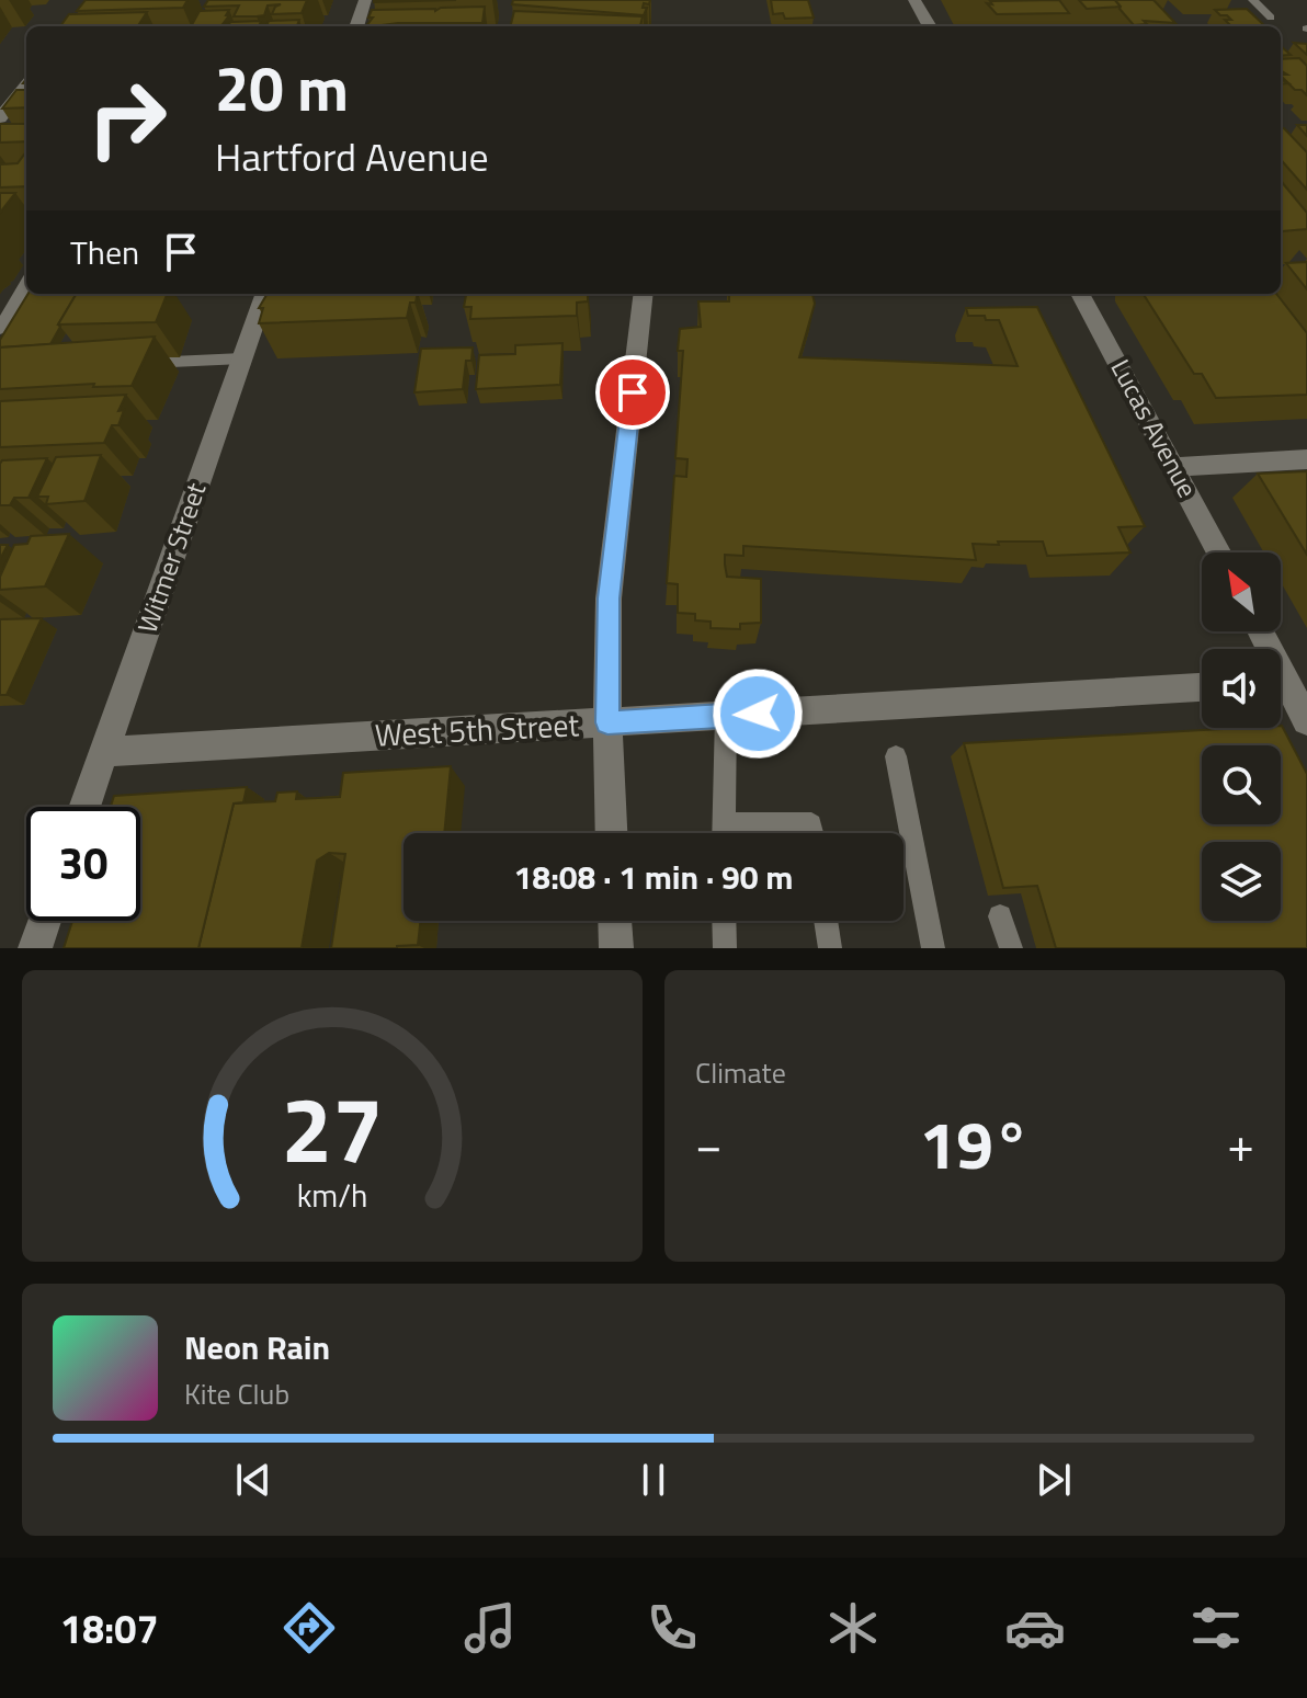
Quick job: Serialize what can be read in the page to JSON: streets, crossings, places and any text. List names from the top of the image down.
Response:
{
  "streets": {
    "street": ["Lucas Avenue", "Witmer Street", "West 5th Street"]
  },
  "crossings": [
    ["Witmer Street", "West 5th Street"]
  ],
  "north": "top left",
  "page": {
    "turn": ["20 m", "Hartford Avenue"],
    "then": "Then",
    "limit": "30",
    "trip": "18:08 · 1 min · 90 m",
    "tile": "Climate",
    "heat": ["−", "19°", "+"],
    "song": ["Neon Rain", "Kite Club"],
    "tabs": "18:07",
    "gauge": ["27", "km/h"]
  }
}
